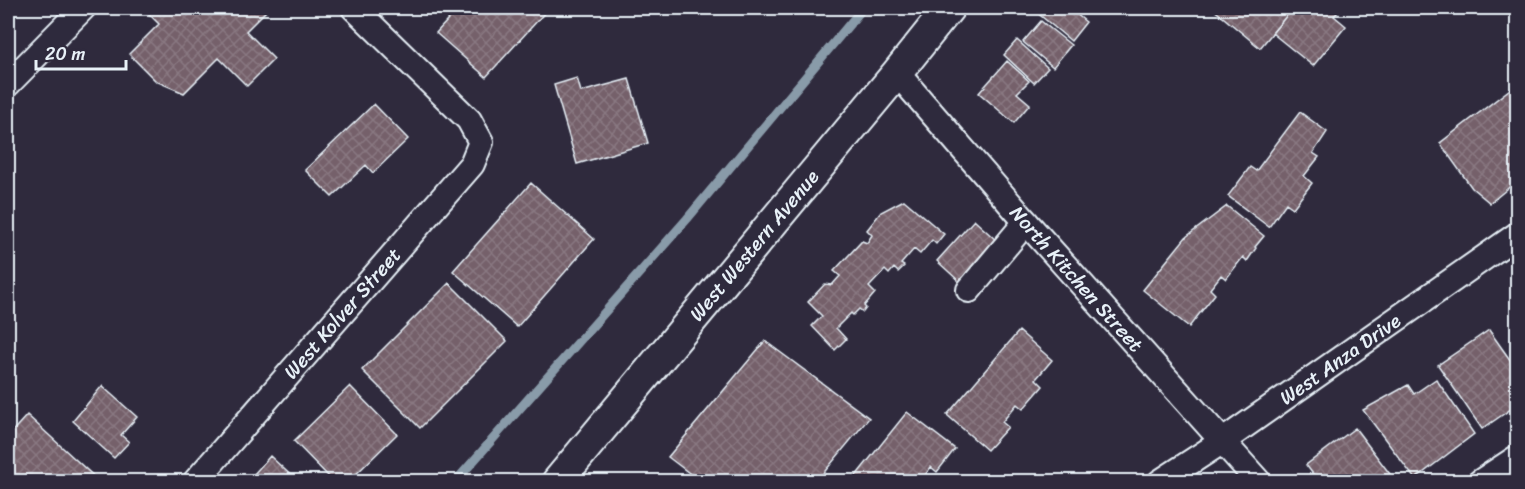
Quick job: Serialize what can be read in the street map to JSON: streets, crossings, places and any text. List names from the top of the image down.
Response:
{
  "streets": {
    "street": [
      "West Western Avenue",
      "North Kitchen Street",
      "West Kolver Street",
      "West Anza Drive"
    ]
  },
  "crossings": [
    ["West Western Avenue", "North Kitchen Street"],
    ["North Kitchen Street", "West Anza Drive"]
  ],
  "scale_bar": "20 m"
}
